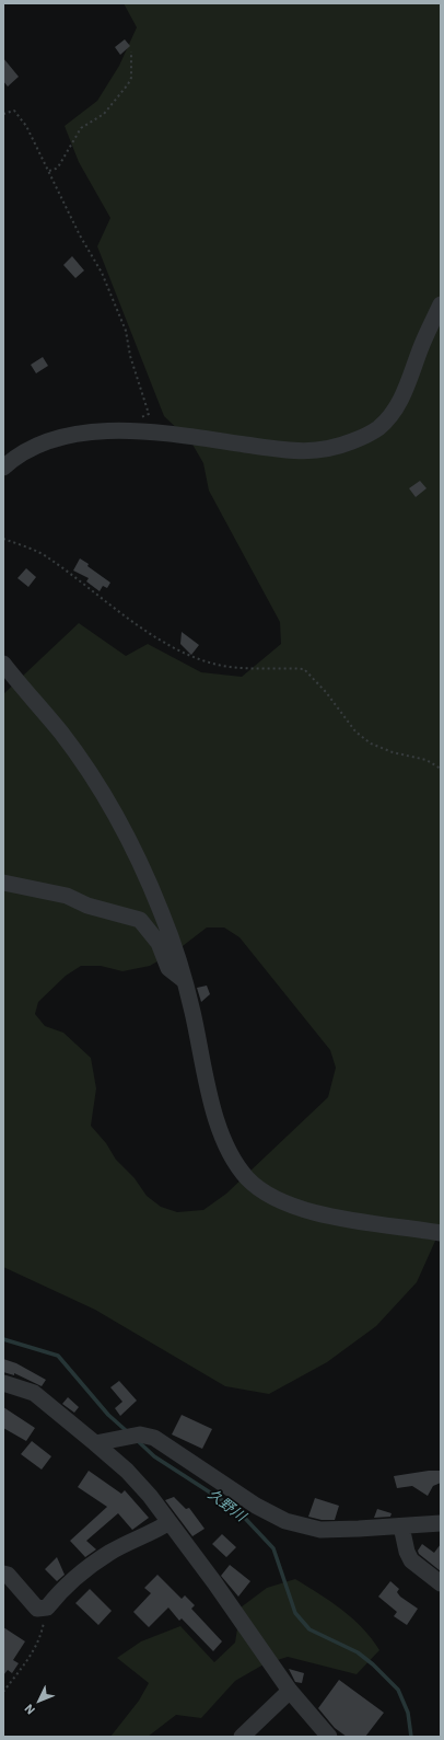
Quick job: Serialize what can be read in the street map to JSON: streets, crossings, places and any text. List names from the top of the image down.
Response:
{
  "water": ["久野川"],
  "north": "bottom left"
}
